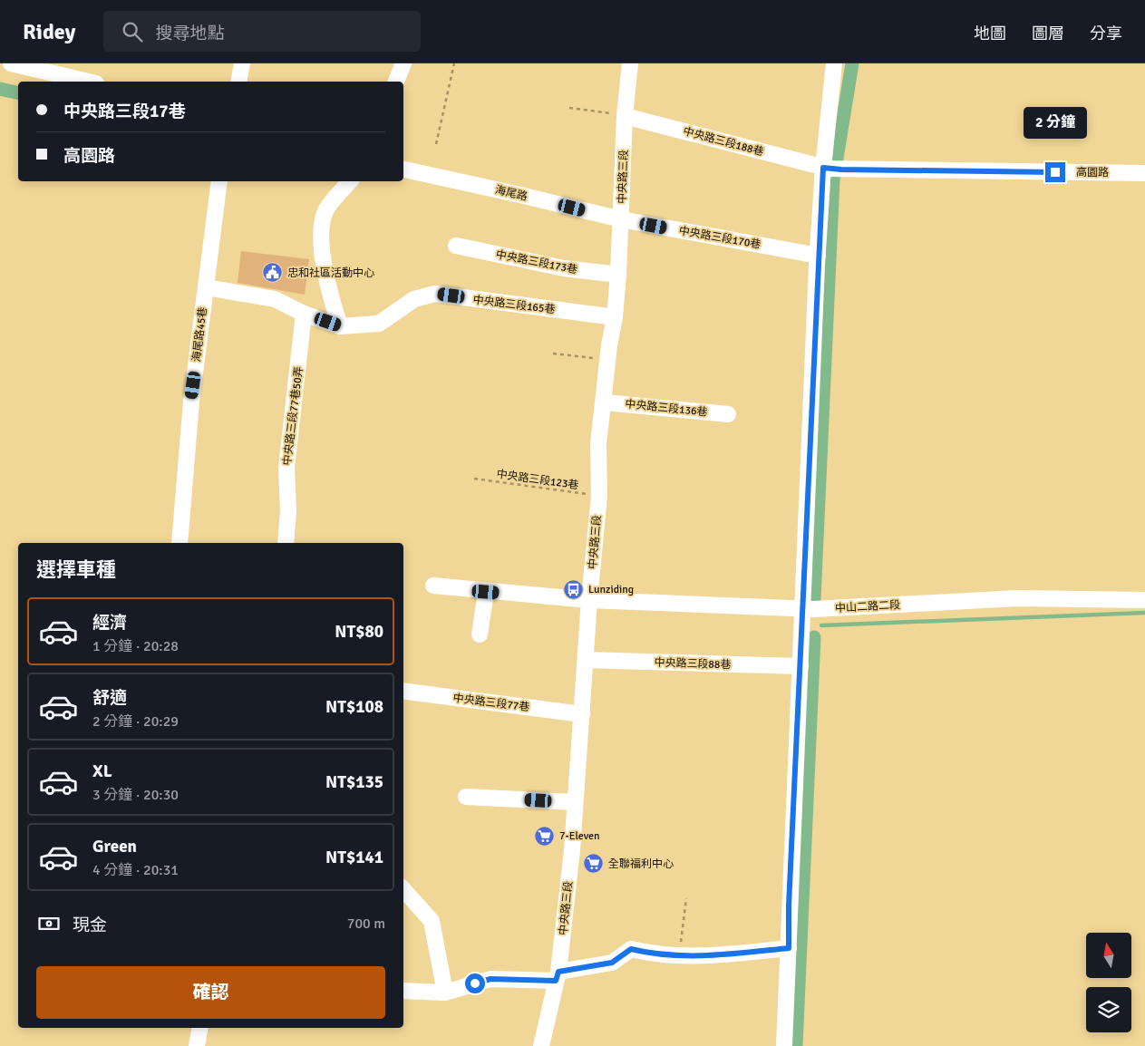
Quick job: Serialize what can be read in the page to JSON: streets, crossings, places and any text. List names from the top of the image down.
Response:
{
  "streets": {
    "street": [
      "中央路三段188巷",
      "高園路",
      "中央路三段",
      "海尾路",
      "中央路三段170巷",
      "中央路三段173巷",
      "中央路三段165巷",
      "海尾路45巷",
      "中央路三段136巷",
      "中央路三段77巷50弄",
      "中山二路二段",
      "中央路三段88巷",
      "中央路三段77巷"
    ],
    "path": ["中央路三段123巷"]
  },
  "crossings": [
    ["中央路三段188巷", "高園路"],
    ["中央路三段188巷", "中央路三段"],
    ["中央路三段", "海尾路"],
    ["中央路三段", "中央路三段170巷"],
    ["中央路三段", "中央路三段173巷"],
    ["中央路三段", "中央路三段165巷"],
    ["中央路三段", "中央路三段136巷"],
    ["中央路三段", "中央路三段123巷"],
    ["中央路三段", "中山二路二段"],
    ["中央路三段", "中央路三段88巷"],
    ["中央路三段", "中央路三段77巷"],
    ["海尾路", "中央路三段170巷"]
  ],
  "places": {
    "public building": ["忠和社區活動中心"],
    "bus stop": ["Lunziding"],
    "supermarket": ["7-Eleven", "全聯福利中心"]
  },
  "north": "top",
  "page": {
    "header": "Ridey",
    "search": "搜尋地點",
    "nav": ["地圖", "圖層", "分享"],
    "banner": ["中央路三段17巷", "高園路"],
    "bubble": "2 分鐘",
    "heading": "選擇車種",
    "list": [
      {
        "name": "經濟",
        "note": "1 分鐘 · 20:28",
        "value": "NT$80"
      },
      {
        "name": "舒適",
        "note": "2 分鐘 · 20:29",
        "value": "NT$108"
      },
      {
        "name": "XL",
        "note": "3 分鐘 · 20:30",
        "value": "NT$135"
      },
      {
        "name": "Green",
        "note": "4 分鐘 · 20:31",
        "value": "NT$141"
      }
    ],
    "pay": ["現金", "700 m"],
    "buttons": "確認"
  }
}
